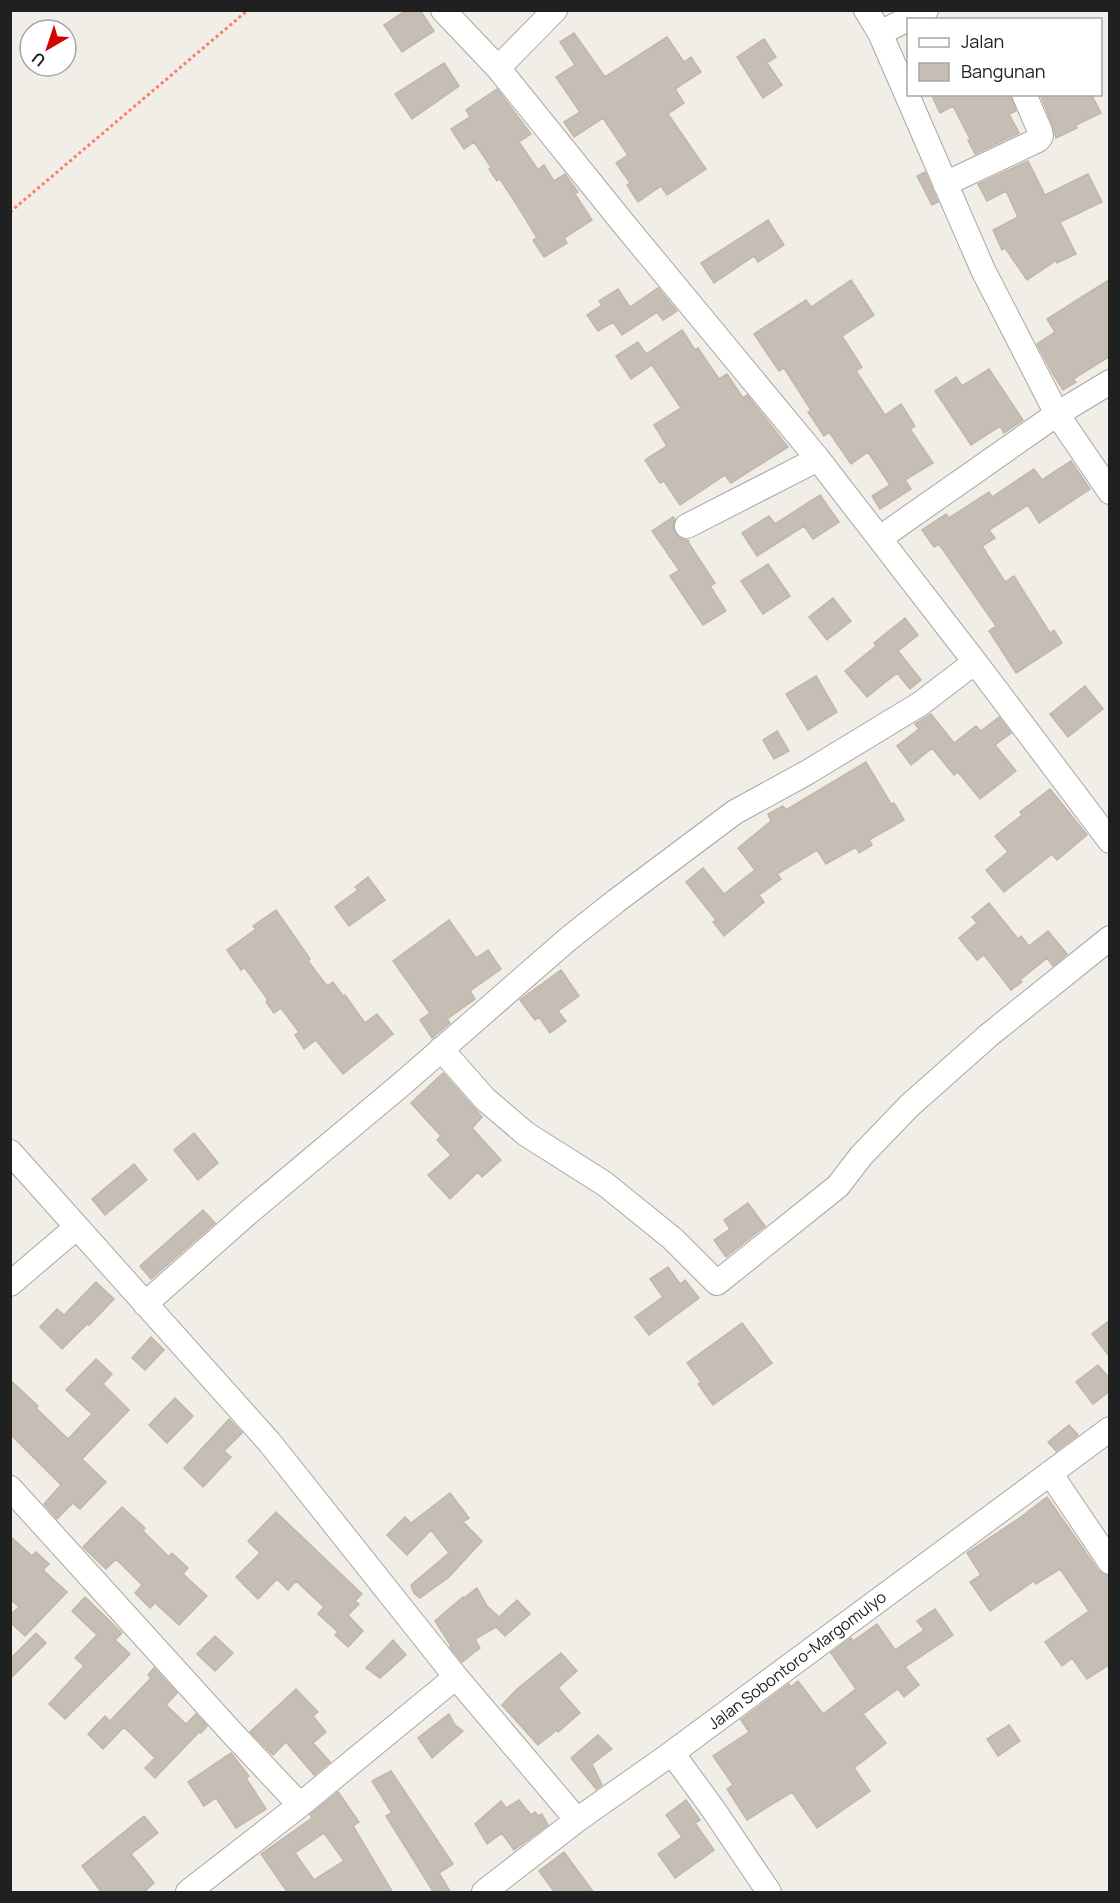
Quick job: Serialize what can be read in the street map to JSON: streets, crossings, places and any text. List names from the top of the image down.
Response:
{
  "streets": {
    "street": ["Jalan Sobontoro-Margomulyo"]
  },
  "legend": ["Jalan", "Bangunan"],
  "north": "bottom left"
}
